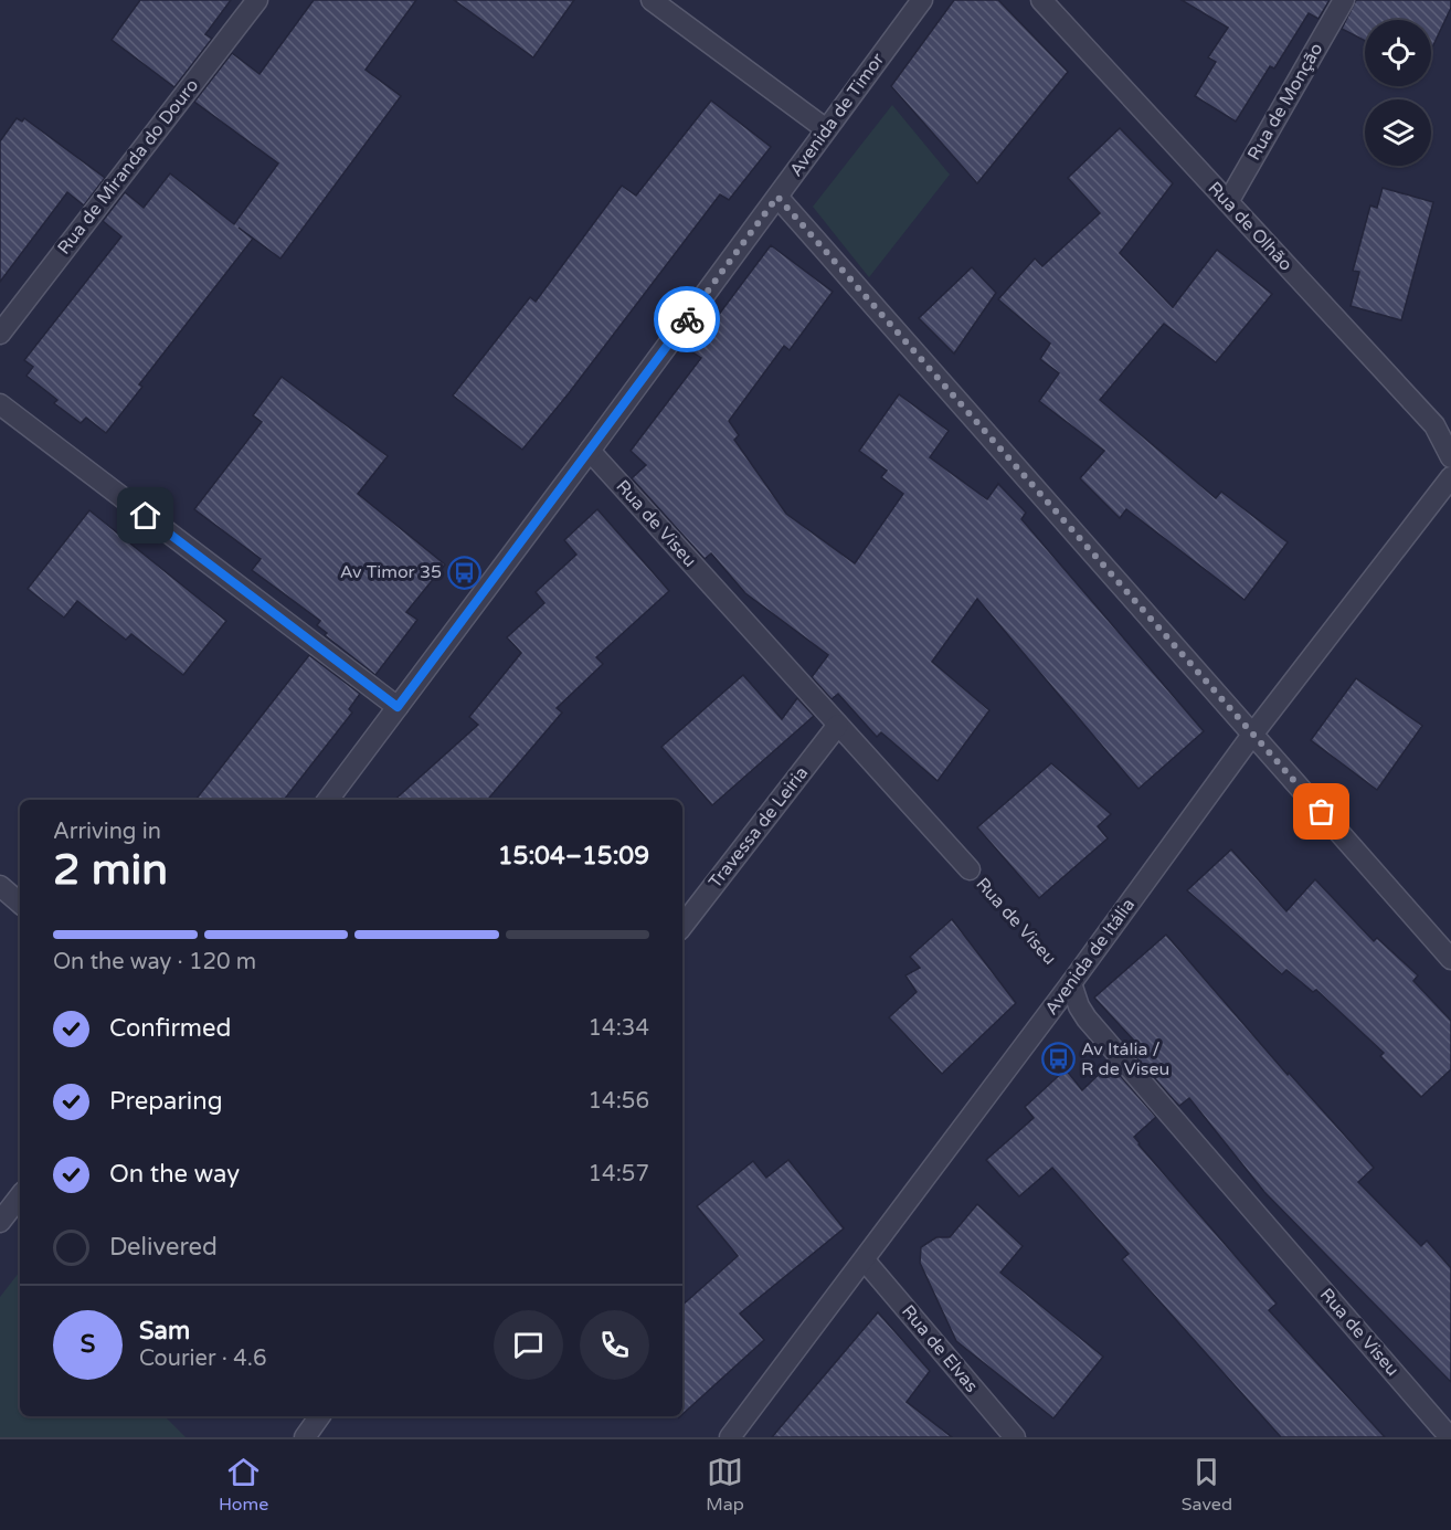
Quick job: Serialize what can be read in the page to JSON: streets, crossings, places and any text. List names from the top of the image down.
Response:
{
  "streets": {
    "street": [
      "Rua de Monção",
      "Avenida de Timor",
      "Rua de Miranda do Douro",
      "Rua de Olhão",
      "Rua de Viseu",
      "Travessa de Leiria",
      "Avenida de Itália",
      "Rua de Elvas"
    ]
  },
  "crossings": [
    ["Rua de Monção", "Rua de Olhão"],
    ["Avenida de Timor", "Rua de Viseu"],
    ["Rua de Viseu", "Travessa de Leiria"],
    ["Rua de Viseu", "Avenida de Itália"],
    ["Avenida de Itália", "Rua de Elvas"]
  ],
  "places": {
    "bus stop": ["Av Timor 35", "Av Itália / R de Viseu"]
  },
  "page": {
    "heading": ["2 min", "Arriving in", "15:04–15:09"],
    "panel": ["Sam", "Courier · 4.6"],
    "bar": "On the way · 120 m",
    "list": [
      ["Confirmed", "14:34"],
      ["Preparing", "14:56"],
      ["On the way", "14:57"],
      "Delivered"
    ],
    "round": "S",
    "tabs": ["Home", "Map", "Saved"]
  }
}
